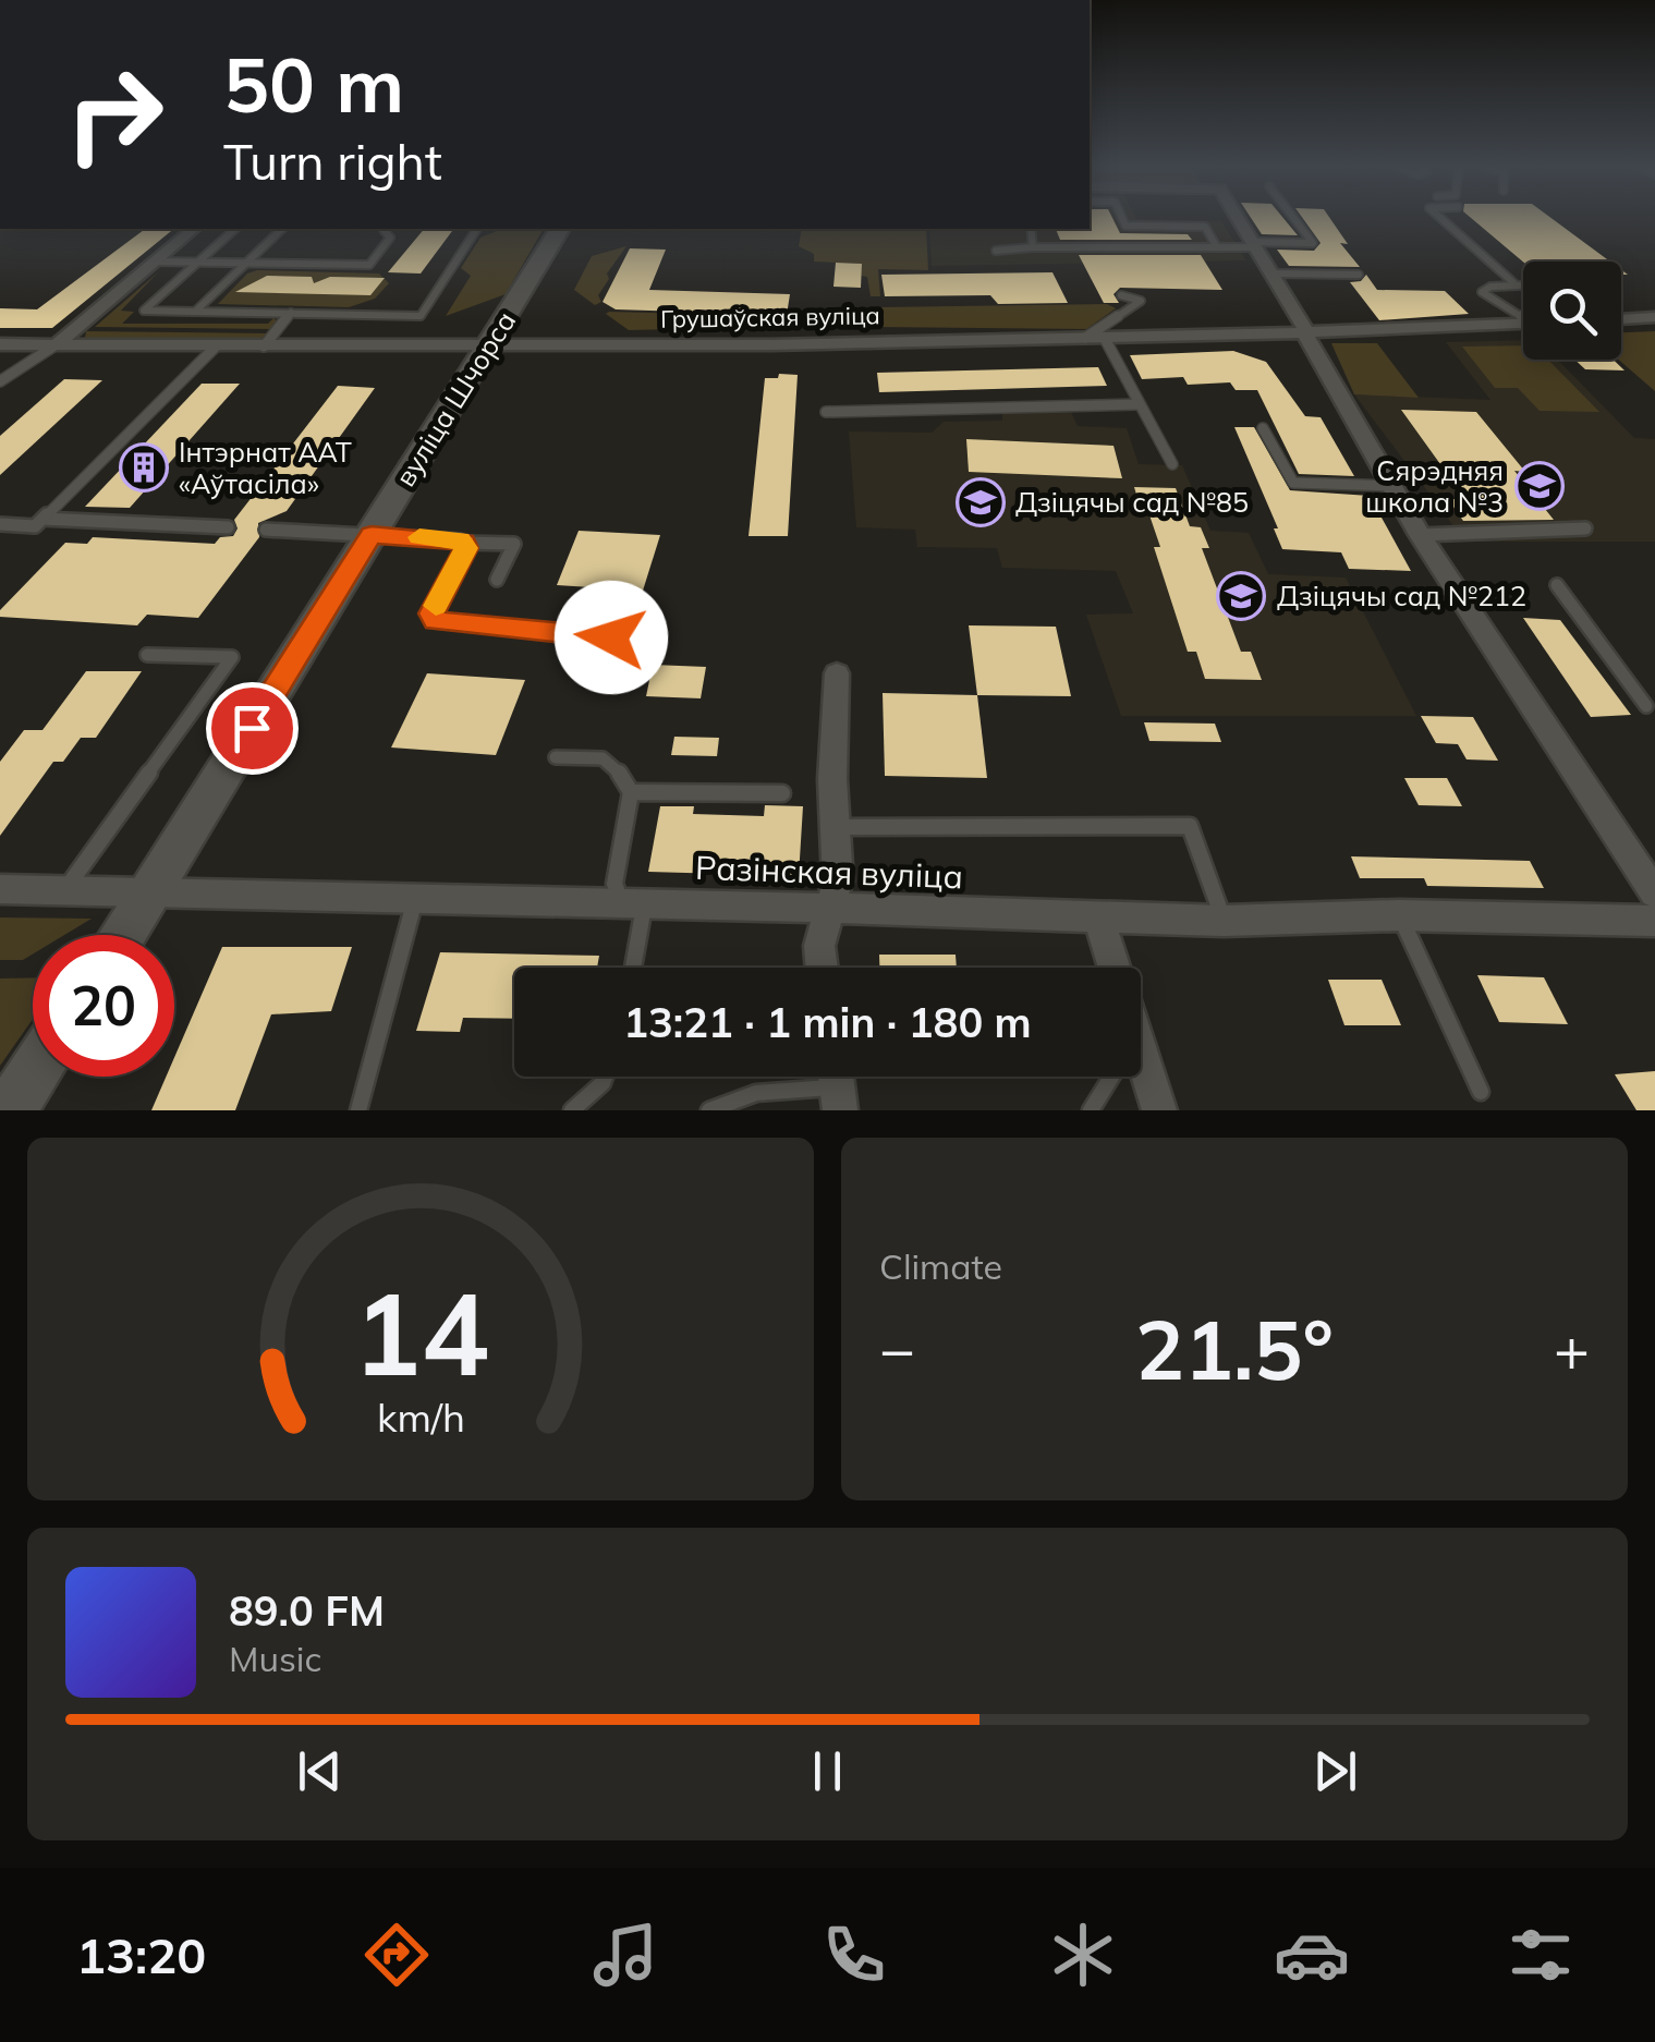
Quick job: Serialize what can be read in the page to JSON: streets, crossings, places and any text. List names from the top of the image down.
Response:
{
  "streets": {
    "main road": ["вуліца Шчорса"],
    "street": ["Грушаўская вуліца", "Разінская вуліца"]
  },
  "crossings": [
    ["Грушаўская вуліца", "вуліца Шчорса"],
    ["вуліца Шчорса", "Разінская вуліца"]
  ],
  "places": {
    "building": ["Інтэрнат ААТ «Аўтасіла»"],
    "school or university": ["Сярэдняя школа №3", "Дзіцячы сад №85", "Дзіцячы сад №212"]
  },
  "page": {
    "turn": ["50 m", "Turn right"],
    "limit": "20",
    "trip": "13:21 · 1 min · 180 m",
    "tile": "Climate",
    "heat": ["−", "21.5°", "+"],
    "song": ["89.0 FM", "Music"],
    "tabs": "13:20",
    "gauge": ["14", "km/h"]
  }
}
